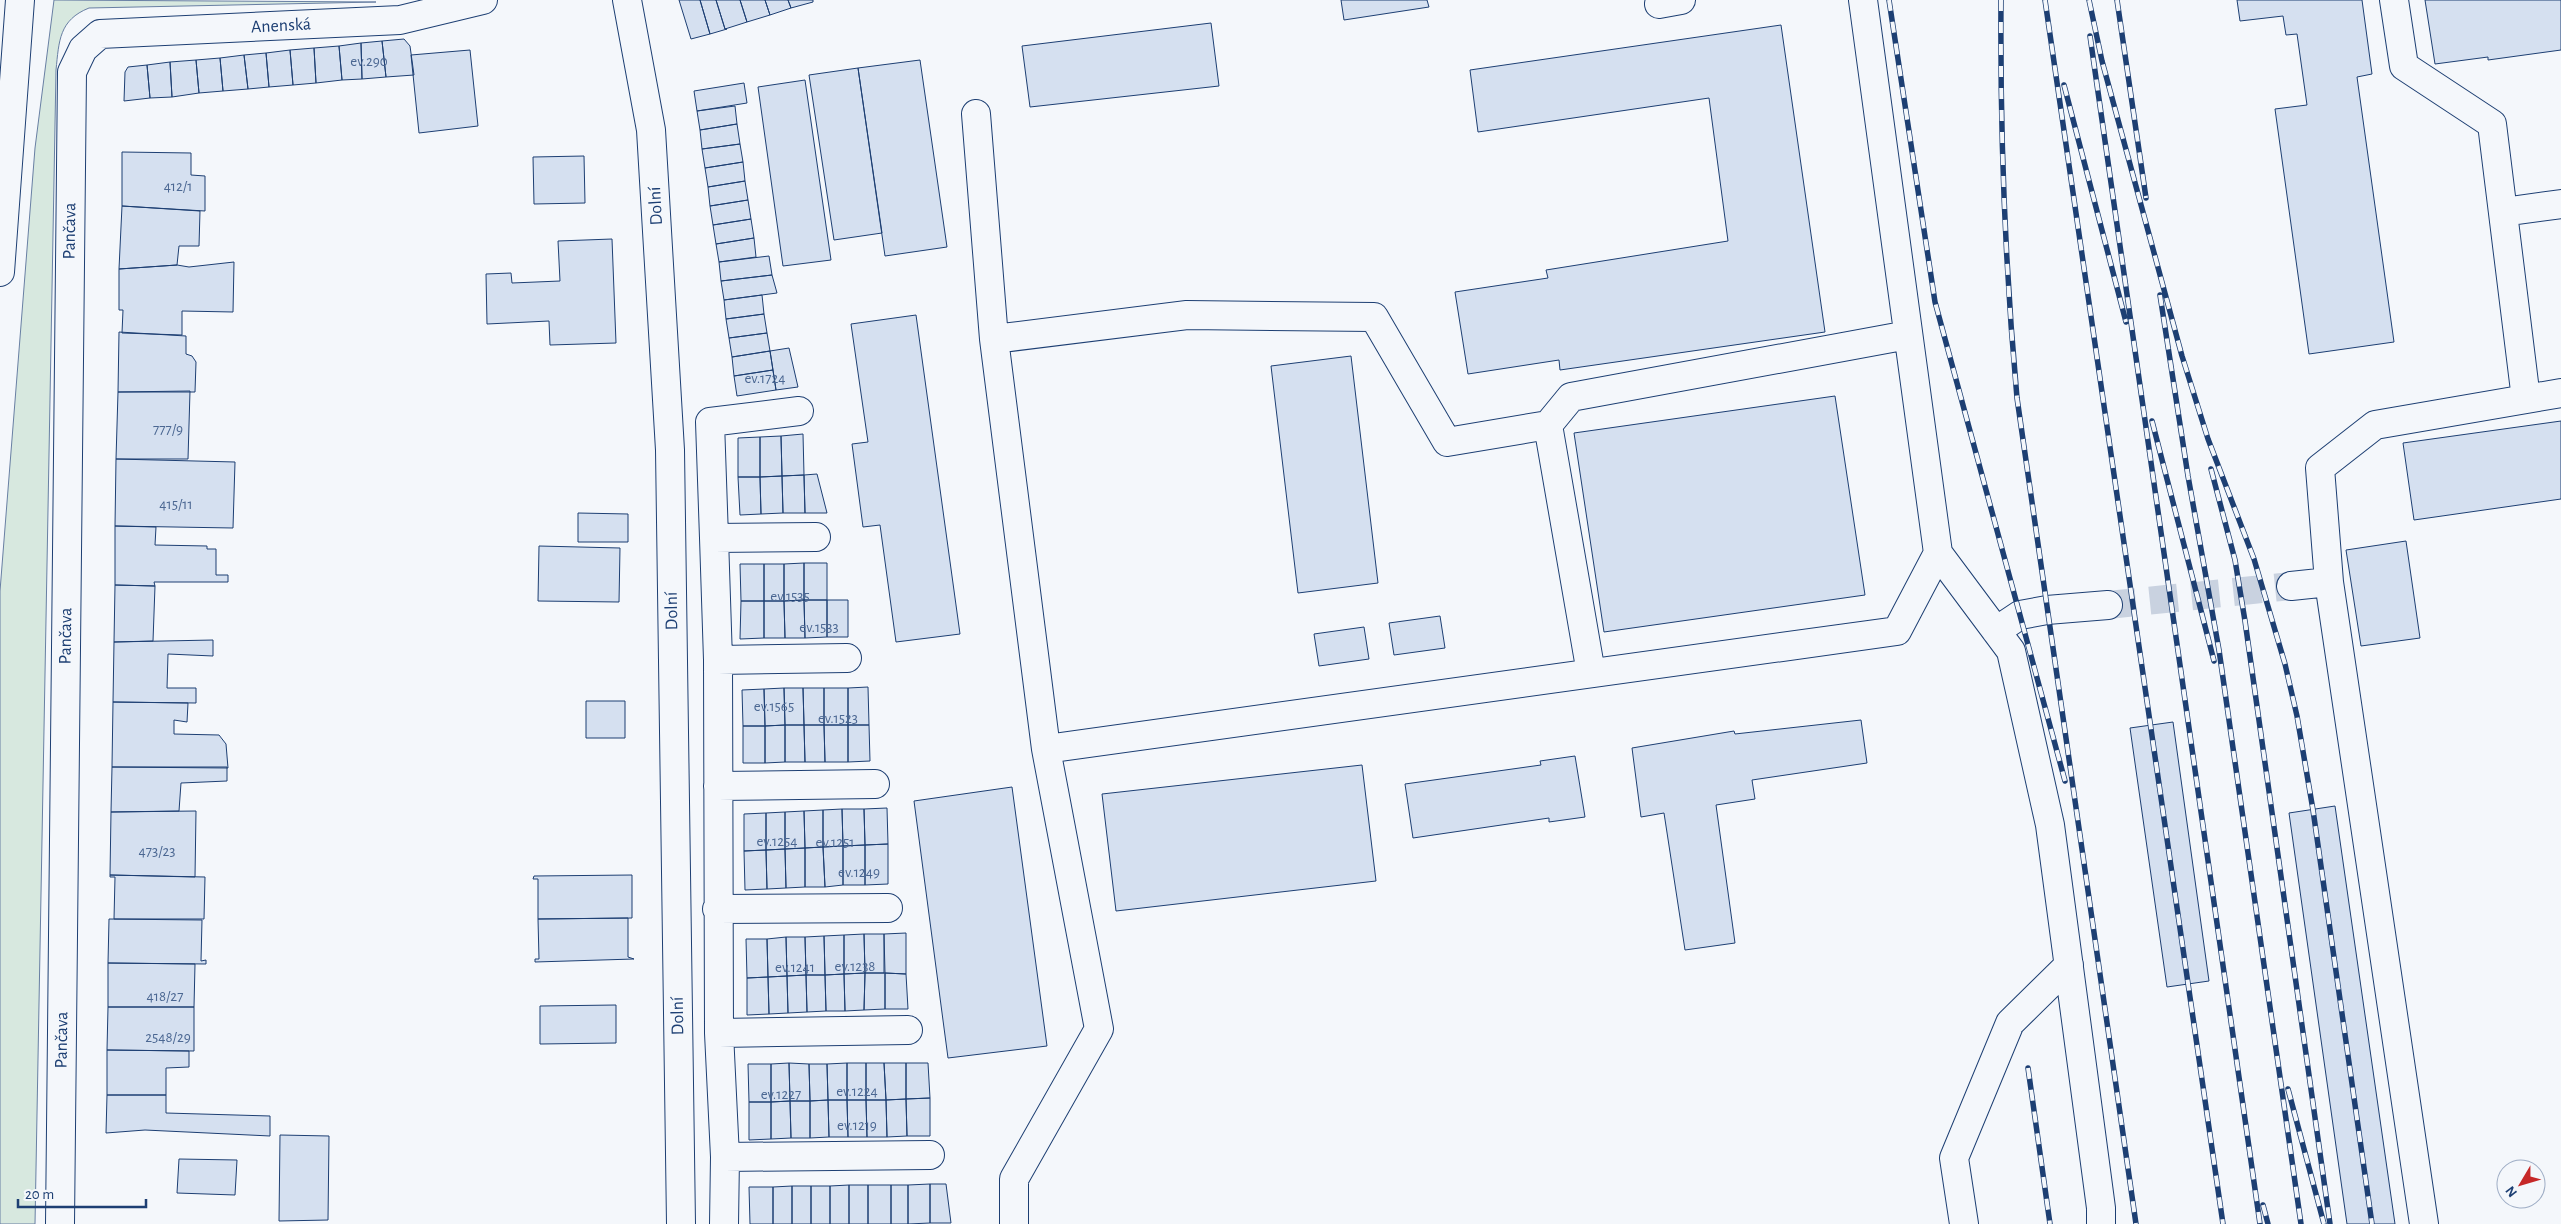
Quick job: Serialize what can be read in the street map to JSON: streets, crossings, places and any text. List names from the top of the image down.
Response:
{
  "streets": {
    "street": ["Anenská", "Dolní", "Pančava"]
  },
  "crossings": [
    ["Anenská", "Pančava"]
  ],
  "house_numbers": [
    "ev.290",
    "412/1",
    "ev.1724",
    "777/9",
    "415/11",
    "ev.1535",
    "ev.1533",
    "ev.1565",
    "ev.1523",
    "ev.1254",
    "ev.1251",
    "473/23",
    "ev.1249",
    "ev.1238",
    "ev.1241",
    "418/27",
    "2548/29",
    "ev.1224",
    "ev.1227",
    "ev.1219"
  ],
  "scale_bar": "20 m",
  "north": "bottom left"
}
